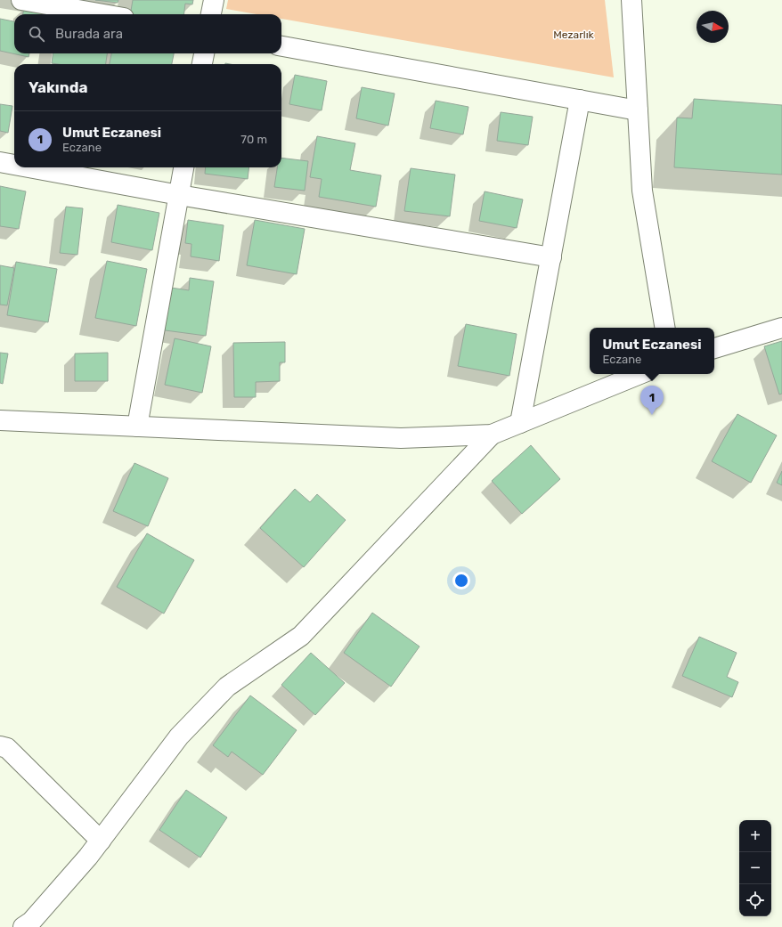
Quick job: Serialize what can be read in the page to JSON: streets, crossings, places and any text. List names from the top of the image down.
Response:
{
  "parks": ["Mezarlık"],
  "north": "right",
  "page": {
    "search": "Burada ara",
    "heading": "Yakında",
    "list": [
      {
        "mark": "1",
        "name": "Umut Eczanesi",
        "note": "Eczane",
        "value": "70 m"
      }
    ],
    "popup": ["Umut Eczanesi", "Eczane"],
    "pins": "1",
    "map_buttons": ["+", "−"]
  }
}
